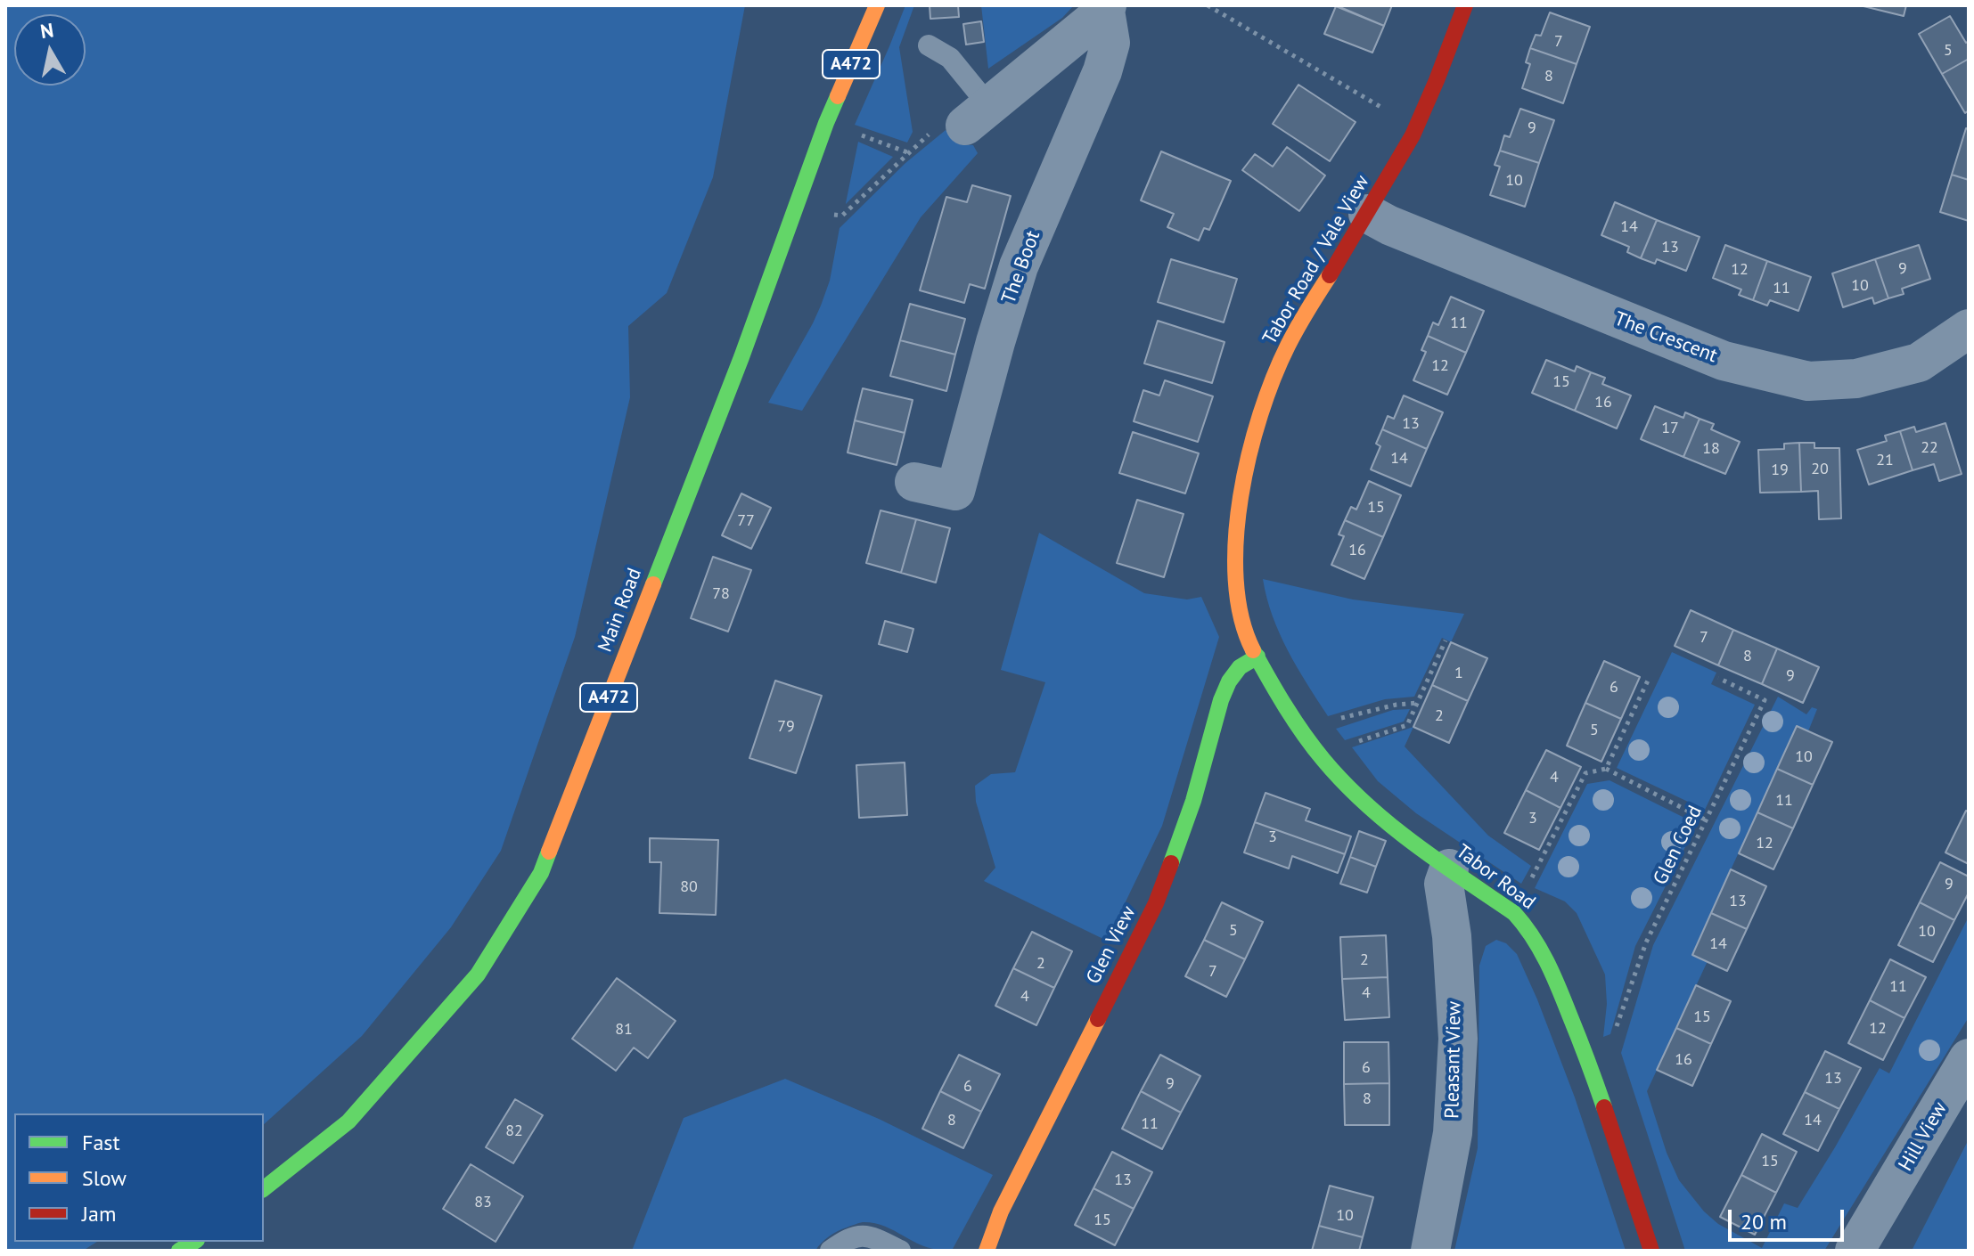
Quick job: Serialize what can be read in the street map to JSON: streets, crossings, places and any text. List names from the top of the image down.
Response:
{
  "streets": {
    "street": [
      "A472",
      "Tabor Road / Vale View",
      "The Boot",
      "The Crescent",
      "Main Road",
      "Tabor Road",
      "Glen View",
      "Pleasant View",
      "Hill View"
    ],
    "path": ["Glen Coed"]
  },
  "crossings": [
    ["Tabor Road / Vale View", "The Crescent"],
    ["Tabor Road / Vale View", "Tabor Road"],
    ["Tabor Road", "Glen View"],
    ["Tabor Road", "Pleasant View"]
  ],
  "house_numbers": [
    "7",
    "5",
    "8",
    "9",
    "10",
    "14",
    "13",
    "9",
    "12",
    "10",
    "11",
    "11",
    "12",
    "15",
    "16",
    "13",
    "17",
    "22",
    "18",
    "14",
    "21",
    "20",
    "19",
    "15",
    "77",
    "16",
    "78",
    "7",
    "8",
    "1",
    "9",
    "6",
    "2",
    "79",
    "5",
    "10",
    "4",
    "11",
    "3",
    "3",
    "12",
    "9",
    "80",
    "13",
    "5",
    "10",
    "14",
    "2",
    "2",
    "7",
    "11",
    "4",
    "4",
    "15",
    "12",
    "81",
    "16",
    "6",
    "13",
    "9",
    "6",
    "8",
    "8",
    "14",
    "11",
    "82",
    "15",
    "13",
    "83",
    "10",
    "15"
  ],
  "legend": ["Fast", "Slow", "Jam"],
  "scale_bar": "20 m",
  "north": "top"
}
